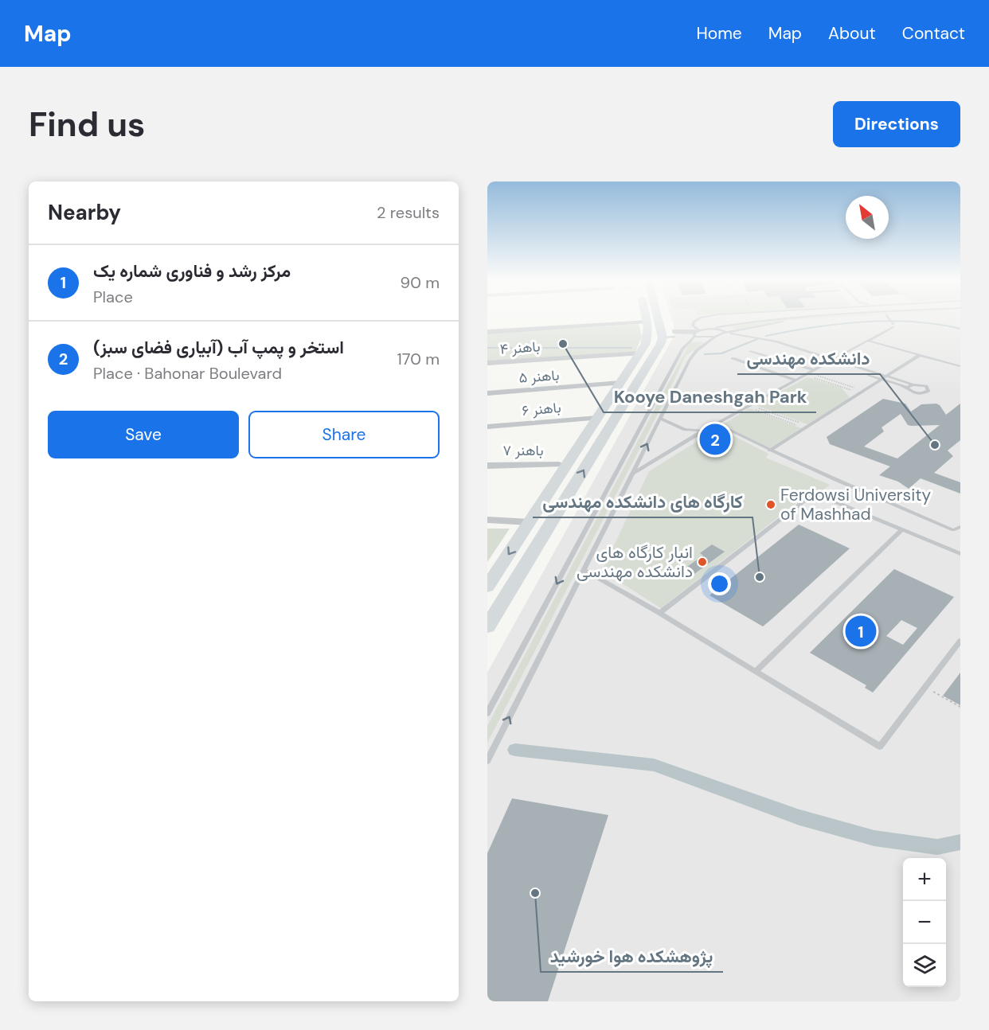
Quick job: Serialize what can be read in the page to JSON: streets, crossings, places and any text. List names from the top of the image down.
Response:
{
  "streets": {
    "street": [
      "باهنر ۴",
      "باهنر ۵",
      "باهنر ۶",
      "باهنر ۷"
    ]
  },
  "places": [
    "Kooye Daneshgah Park",
    "دانشکده مهندسی",
    "Ferdowsi University of Mashhad",
    "انبار کارگاه های دانشکده مهندسی",
    "کارگاه های دانشکده مهندسی",
    "پژوهشکده هوا خورشید"
  ],
  "north": "top left",
  "page": {
    "header": "Map",
    "nav": [
      "Home",
      "Map",
      "About",
      "Contact"
    ],
    "buttons": [
      "Directions",
      ["Save", "Share"]
    ],
    "title": "Find us",
    "heading": ["Nearby", "2 results"],
    "list": [
      {
        "mark": "1",
        "name": "مرکز رشد و فناوری شماره یک",
        "note": "Place",
        "value": "90 m"
      },
      {
        "mark": "2",
        "name": "استخر و پمپ آب (آبیاری فضای سبز)",
        "note": "Place · Bahonar Boulevard",
        "value": "170 m"
      }
    ],
    "pins": ["2", "1"],
    "map_buttons": ["+", "−"]
  }
}
